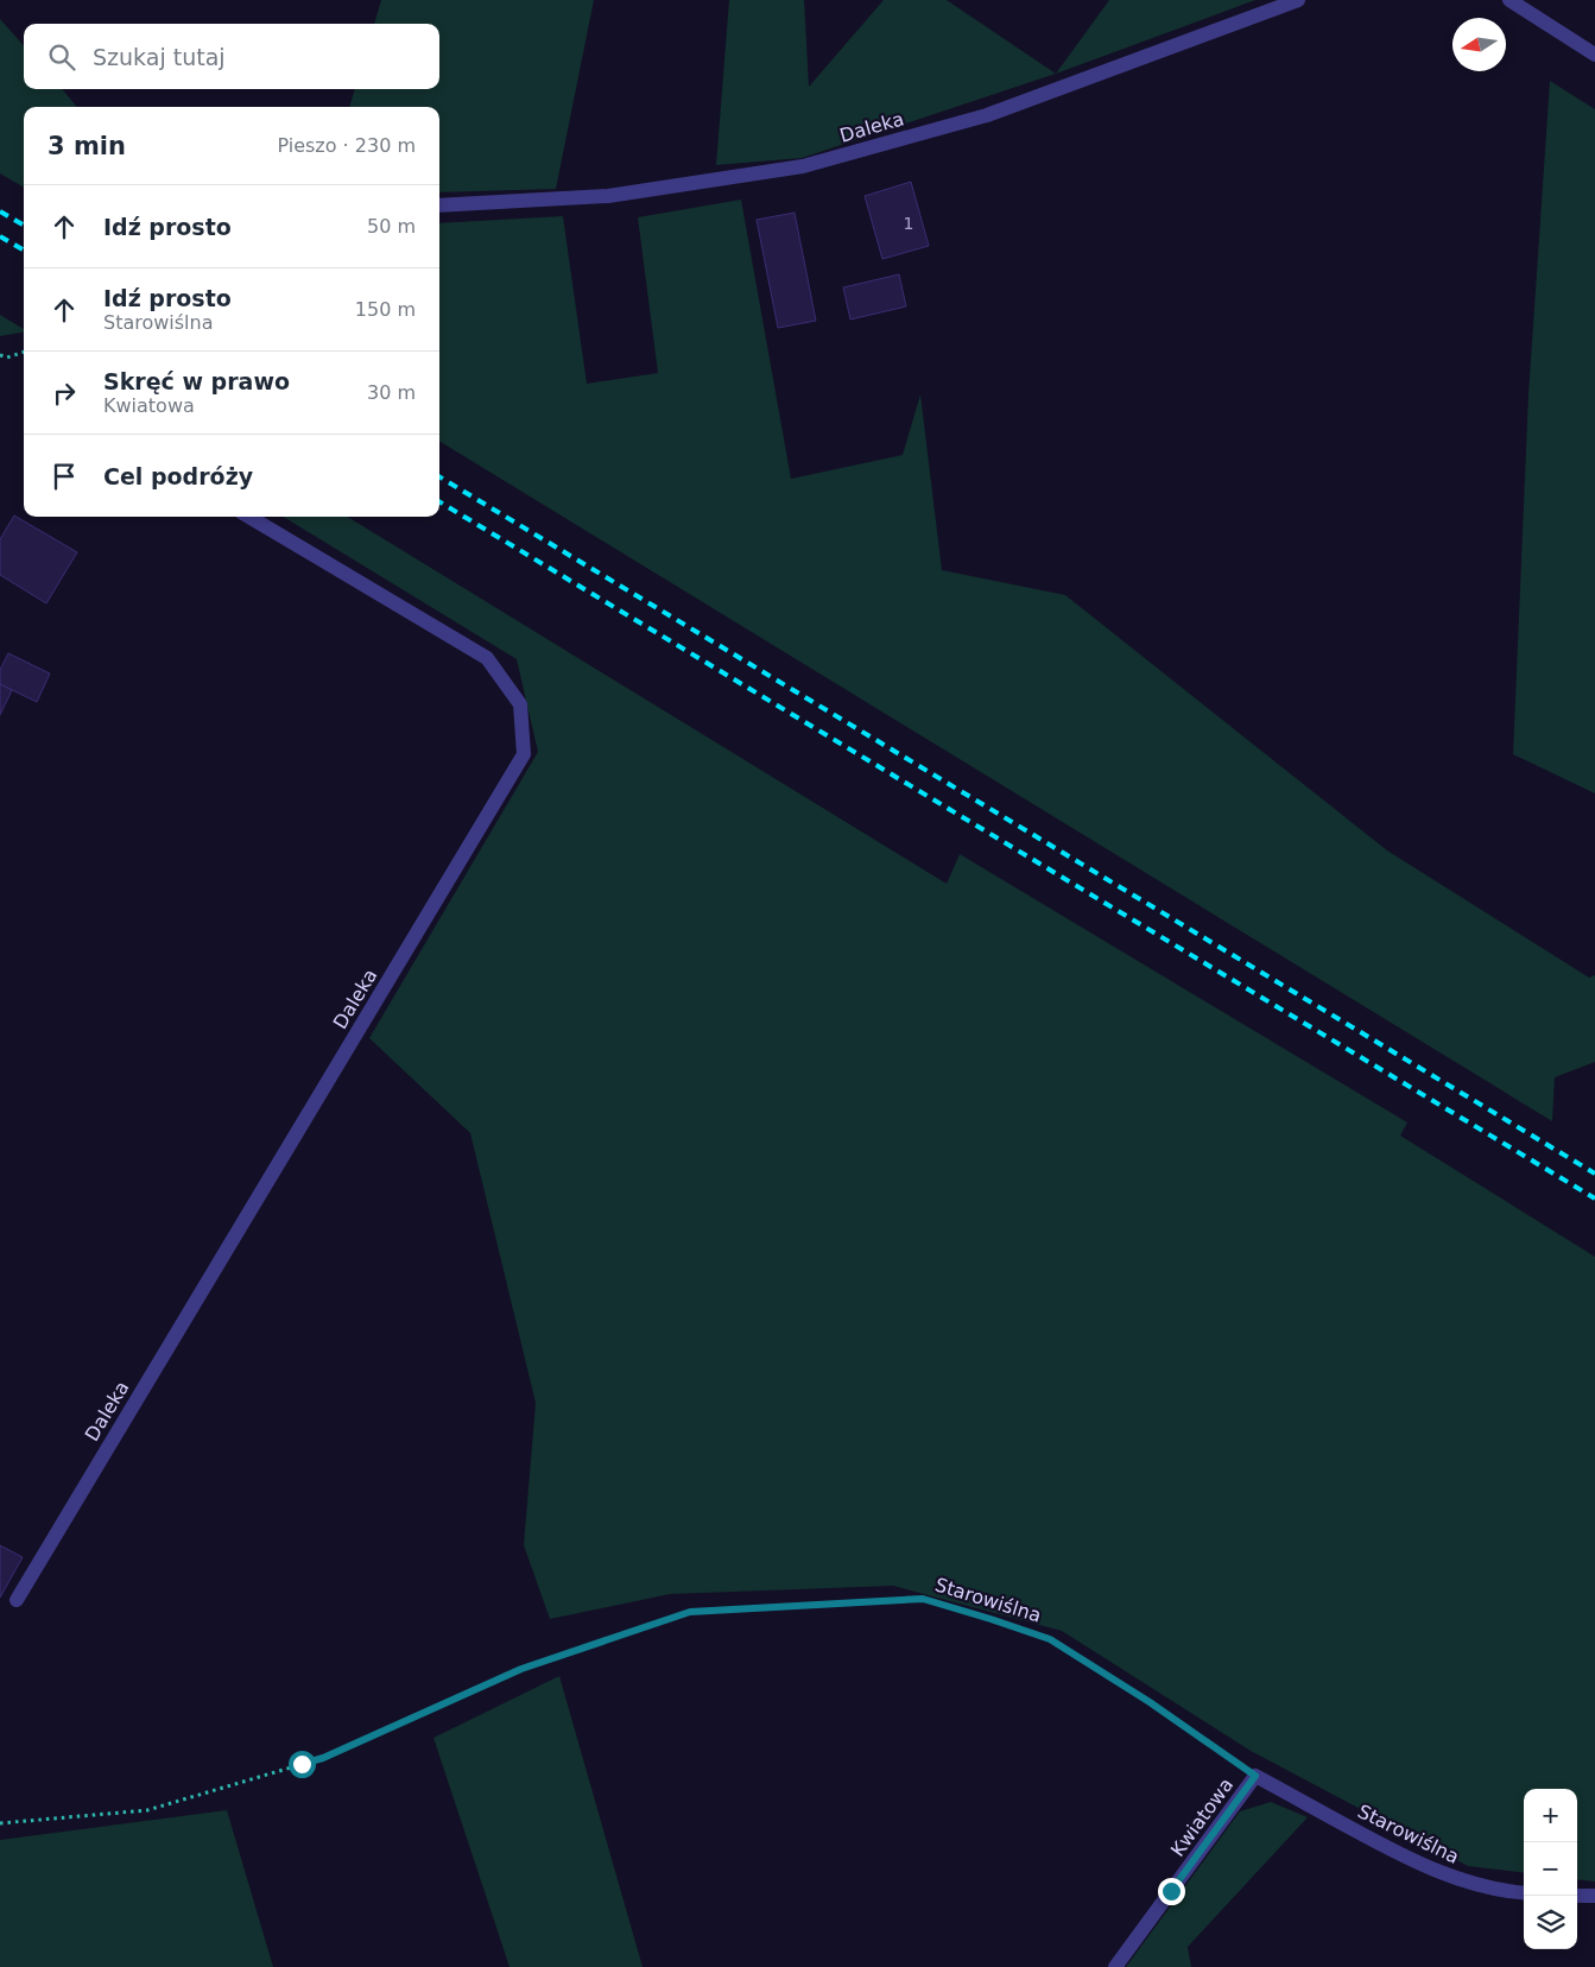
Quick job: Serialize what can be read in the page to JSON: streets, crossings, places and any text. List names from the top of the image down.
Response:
{
  "streets": {
    "street": ["Daleka", "Starowiślna", "Kwiatowa"]
  },
  "crossings": [
    ["Starowiślna", "Kwiatowa"]
  ],
  "house_numbers": ["1"],
  "north": "left",
  "page": {
    "search": "Szukaj tutaj",
    "heading": ["3 min", "Pieszo · 230 m"],
    "list": [
      ["Idź prosto", "50 m"],
      ["Idź prosto", "Starowiślna", "150 m"],
      ["Skręć w prawo", "Kwiatowa", "30 m"],
      "Cel podróży"
    ],
    "map_buttons": ["+", "−"]
  }
}
